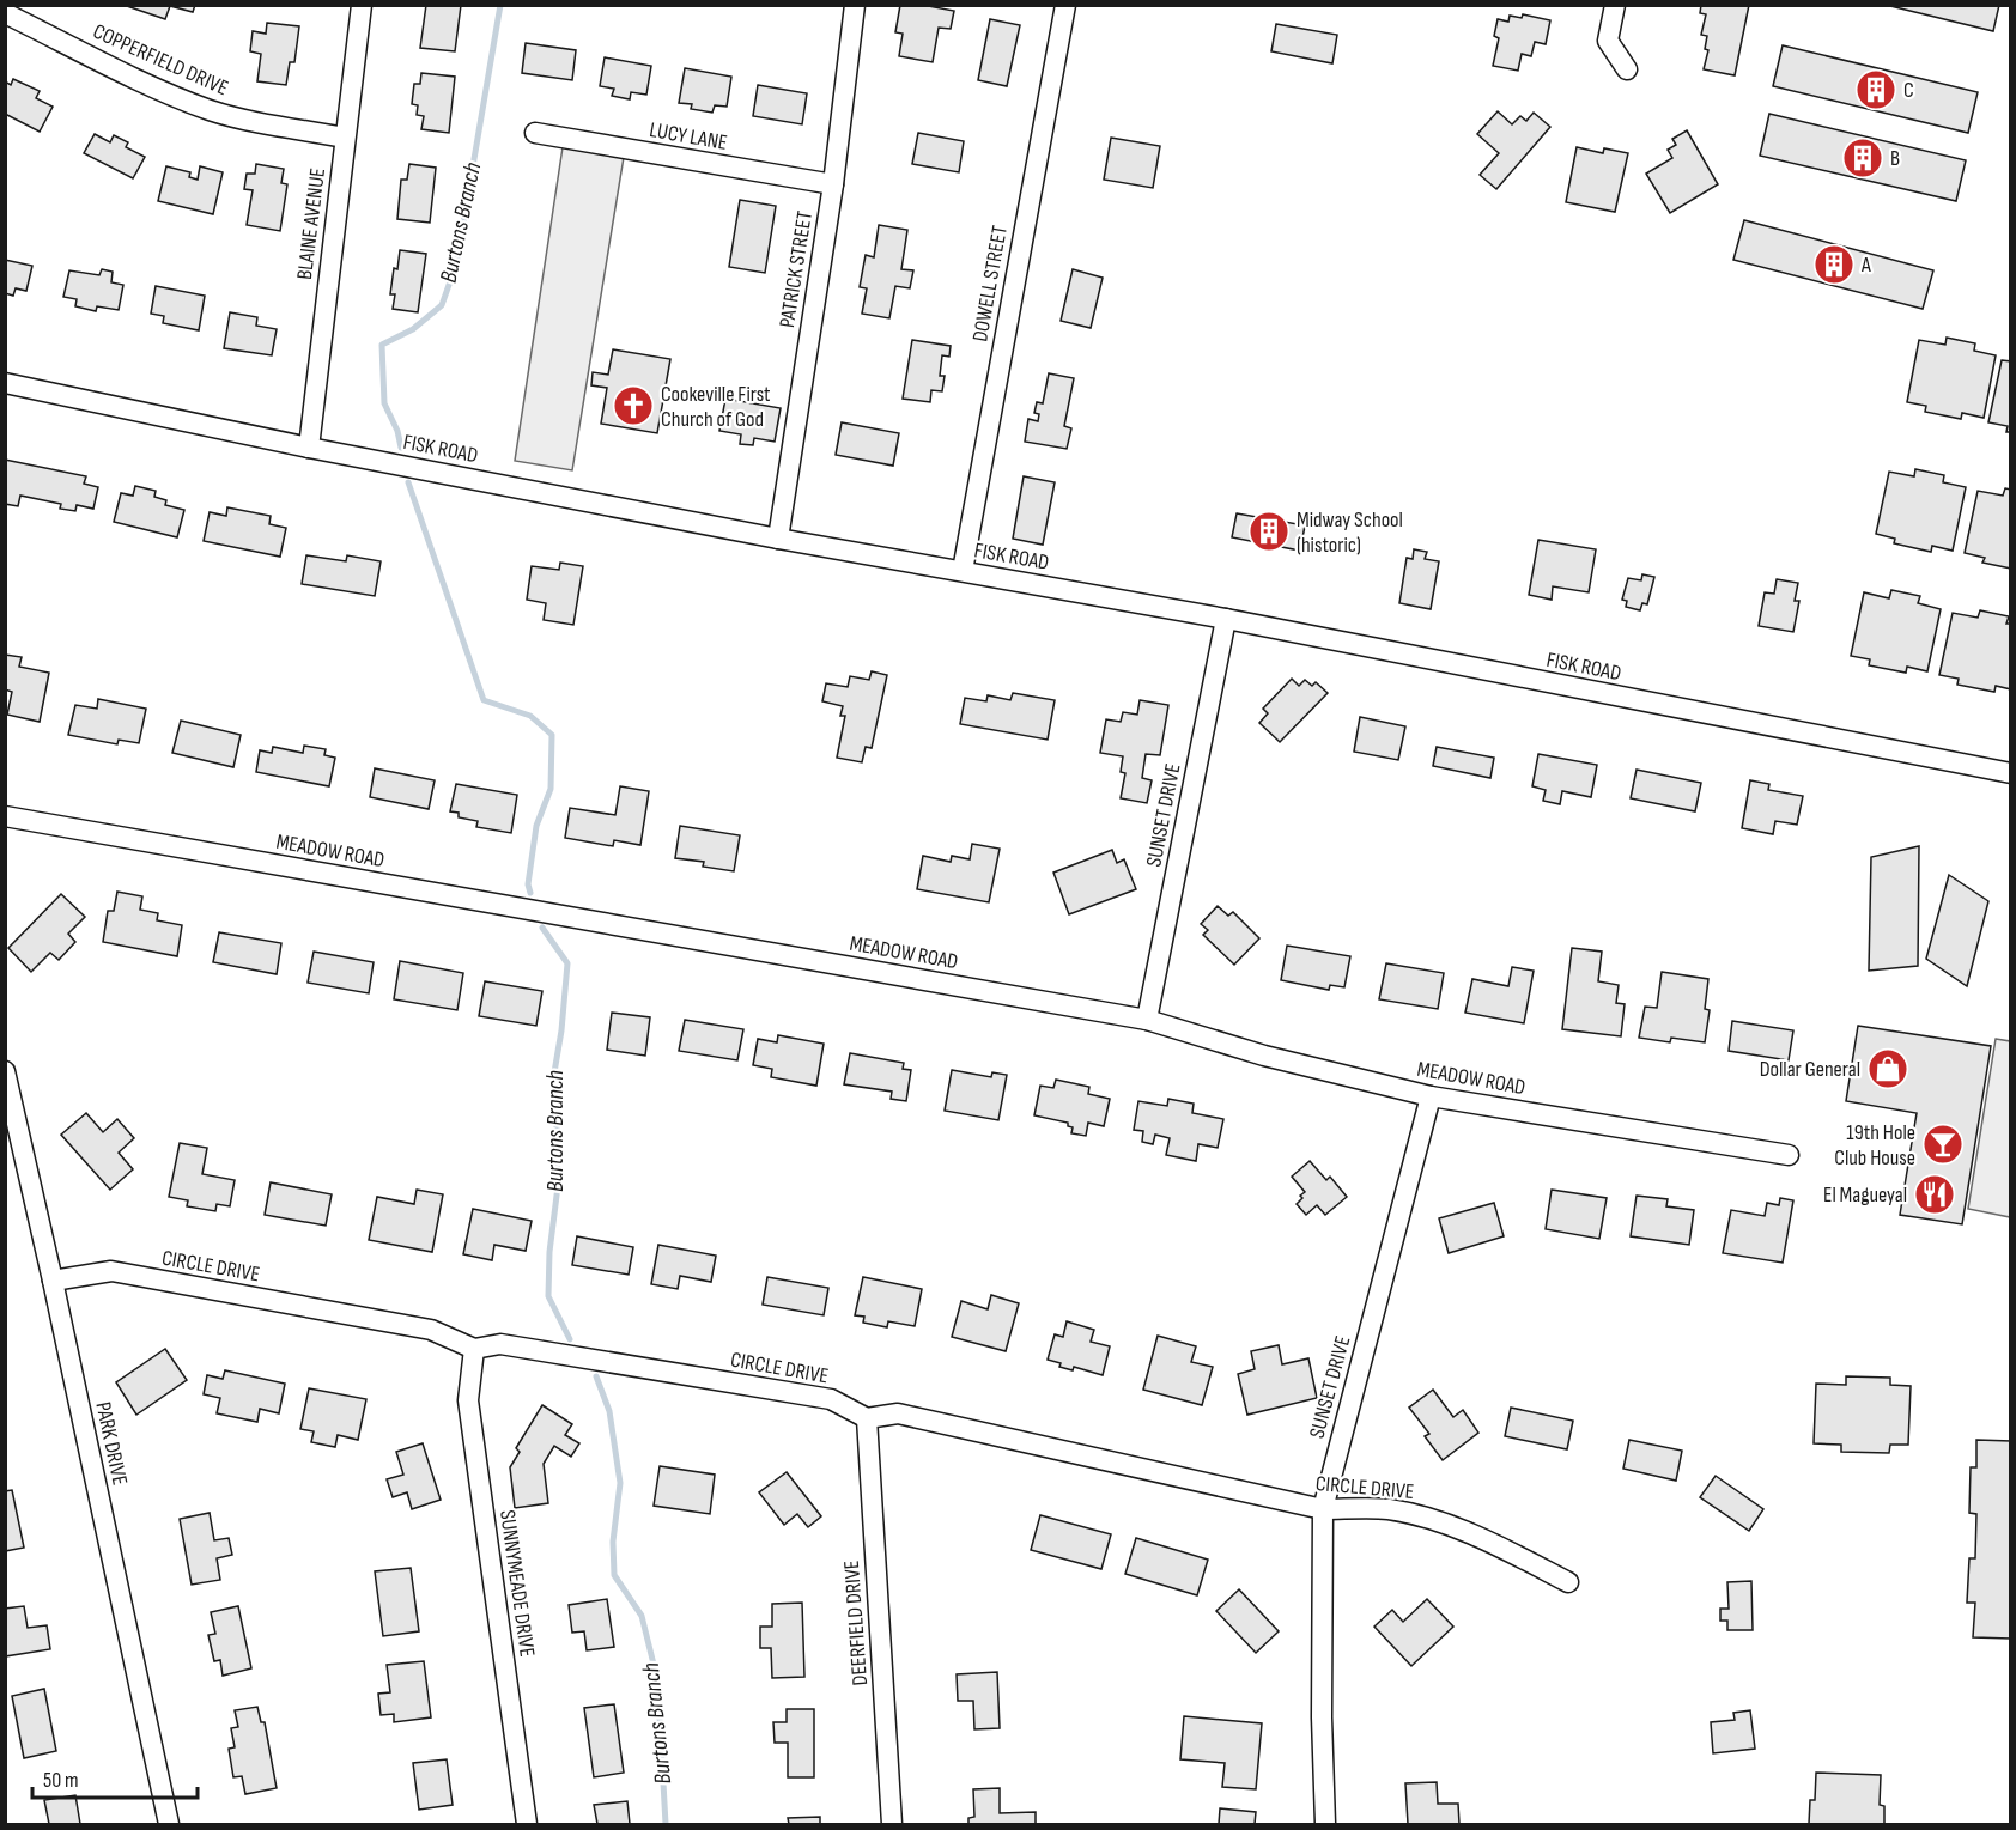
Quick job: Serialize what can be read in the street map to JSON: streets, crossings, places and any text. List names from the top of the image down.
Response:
{
  "streets": {
    "street": [
      "COPPERFIELD DRIVE",
      "LUCY LANE",
      "BLAINE AVENUE",
      "PATRICK STREET",
      "DOWELL STREET",
      "FISK ROAD",
      "SUNSET DRIVE",
      "MEADOW ROAD",
      "CIRCLE DRIVE",
      "PARK DRIVE",
      "SUNNYMEADE DRIVE",
      "DEERFIELD DRIVE"
    ]
  },
  "crossings": [
    ["COPPERFIELD DRIVE", "BLAINE AVENUE"],
    ["LUCY LANE", "PATRICK STREET"],
    ["BLAINE AVENUE", "FISK ROAD"],
    ["PATRICK STREET", "FISK ROAD"],
    ["DOWELL STREET", "FISK ROAD"],
    ["FISK ROAD", "SUNSET DRIVE"],
    ["SUNSET DRIVE", "MEADOW ROAD"],
    ["SUNSET DRIVE", "CIRCLE DRIVE"],
    ["CIRCLE DRIVE", "PARK DRIVE"],
    ["CIRCLE DRIVE", "SUNNYMEADE DRIVE"],
    ["CIRCLE DRIVE", "DEERFIELD DRIVE"]
  ],
  "water": ["Burtons Branch"],
  "places": {
    "building": [
      "C",
      "B",
      "A",
      "Midway School (historic)"
    ],
    "church": ["Cookeville First Church of God"],
    "shop": ["Dollar General"],
    "bar": ["19th Hole Club House"],
    "restaurant": ["El Magueyal"]
  },
  "scale_bar": "50 m"
}
